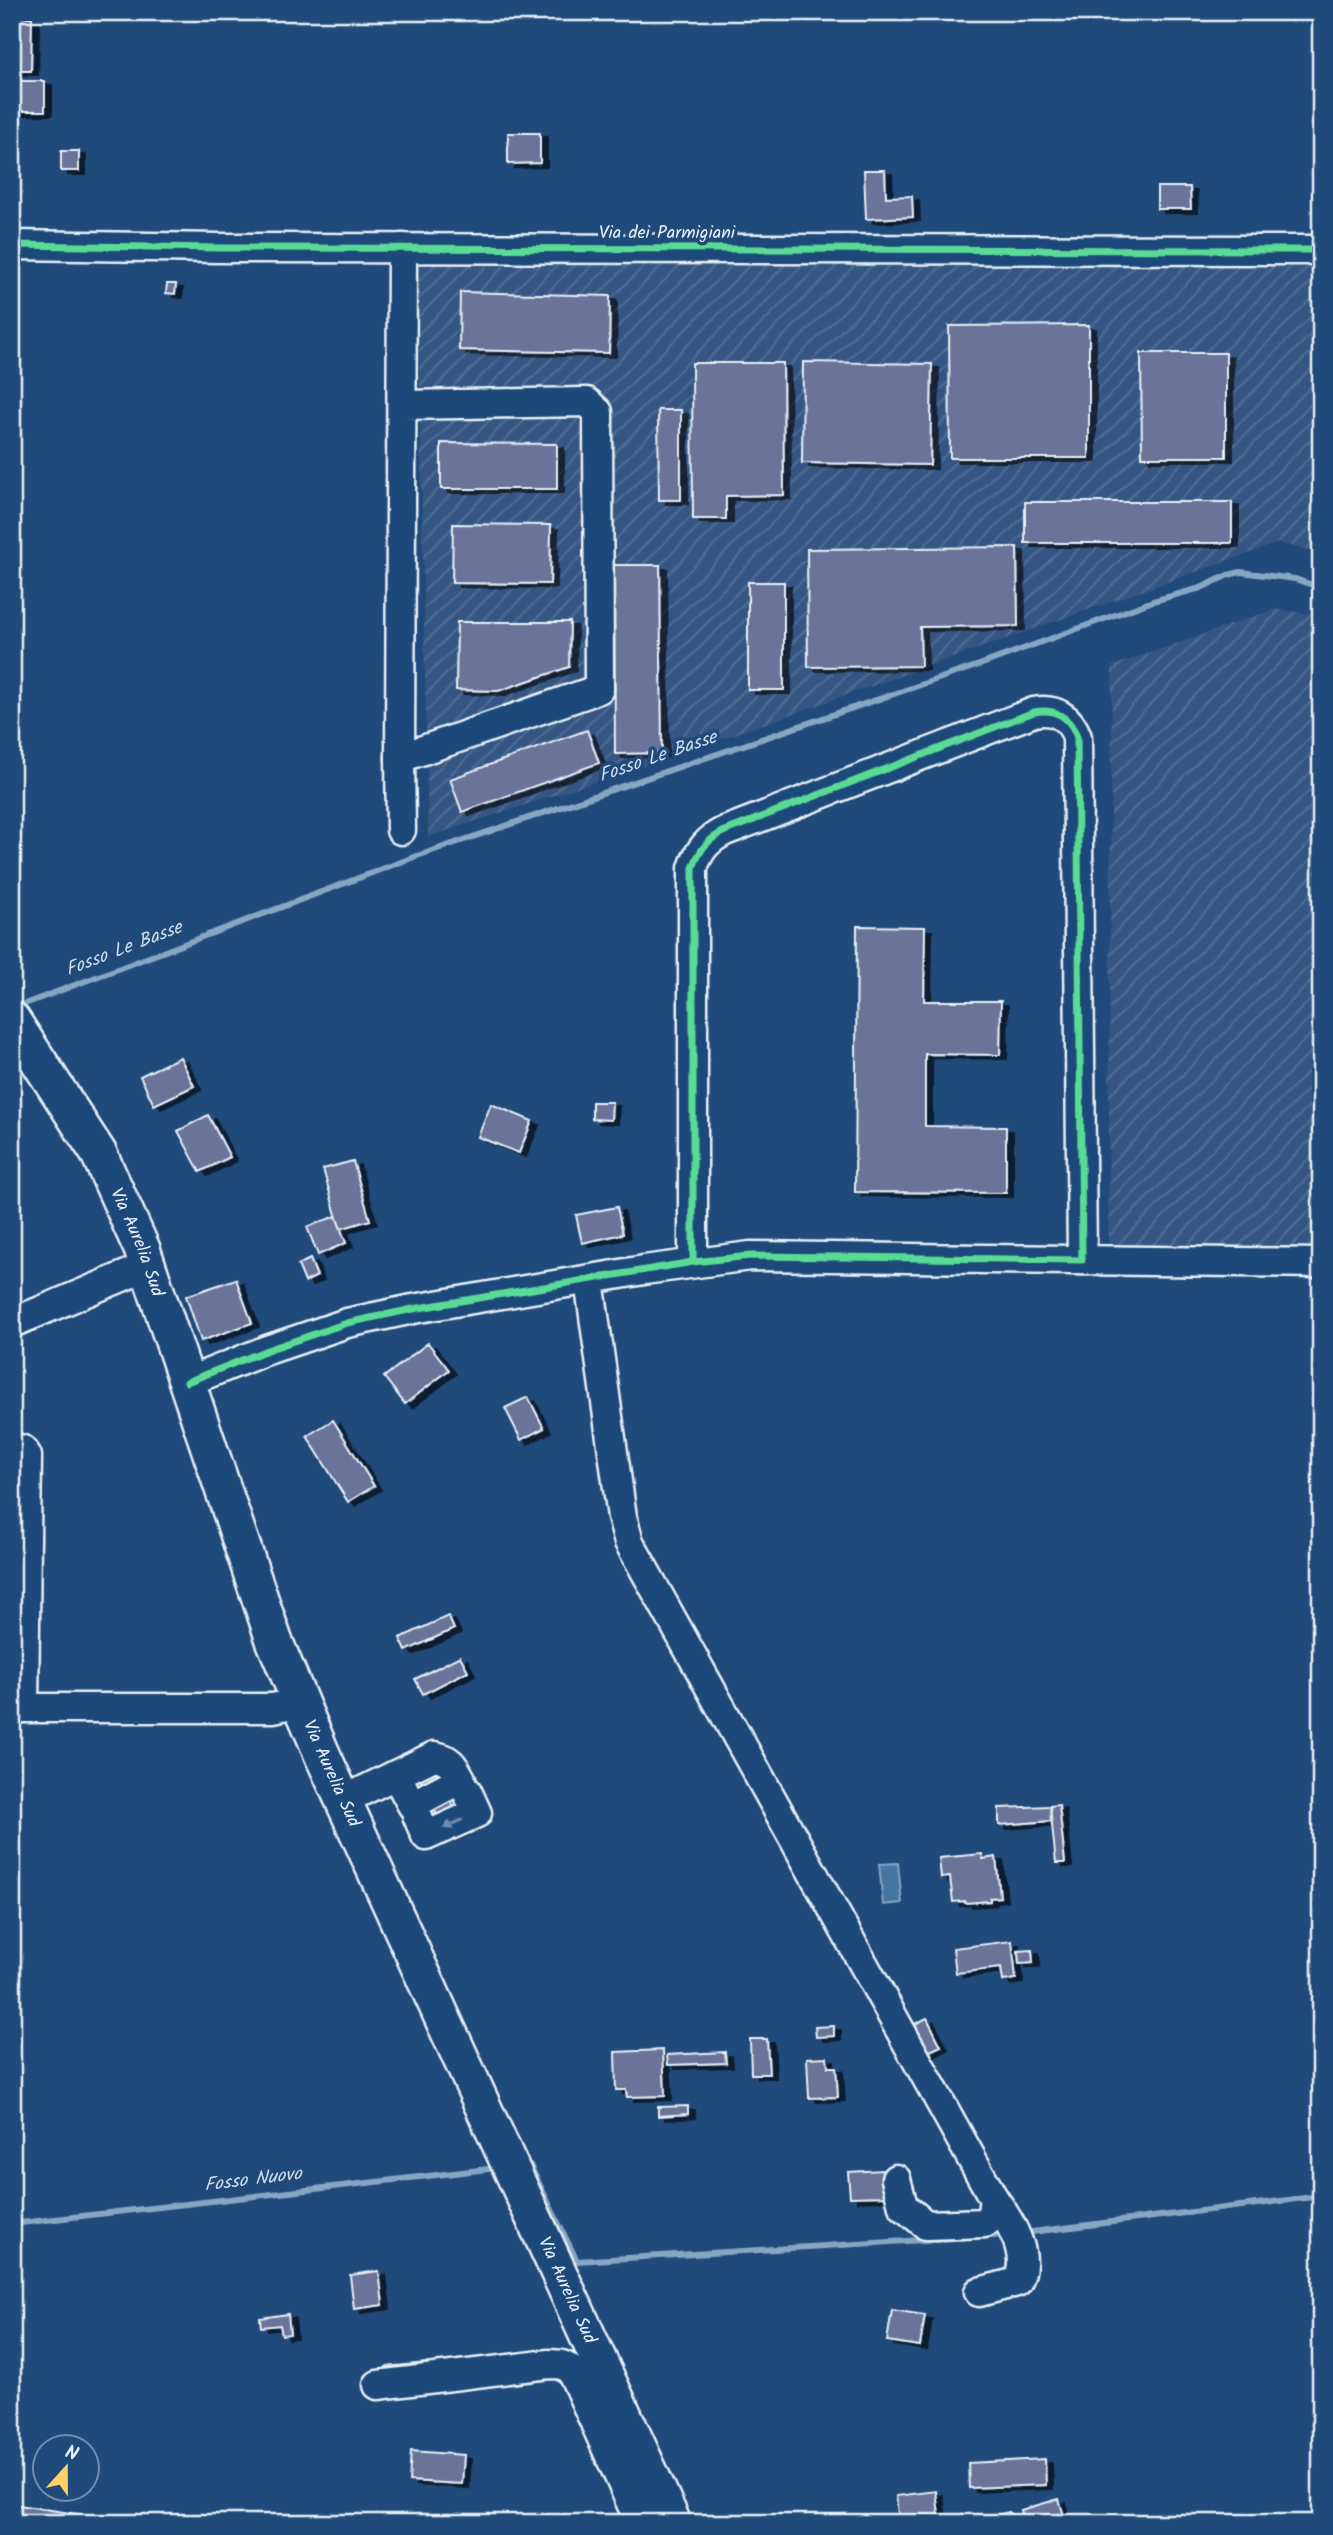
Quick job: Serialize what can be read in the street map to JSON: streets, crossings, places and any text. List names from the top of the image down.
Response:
{
  "streets": {
    "main road": ["Via Aurelia Sud"],
    "street": ["Via dei Parmigiani"]
  },
  "water": ["Fosso Le Basse", "Fosso Nuovo"],
  "north": "top"
}
